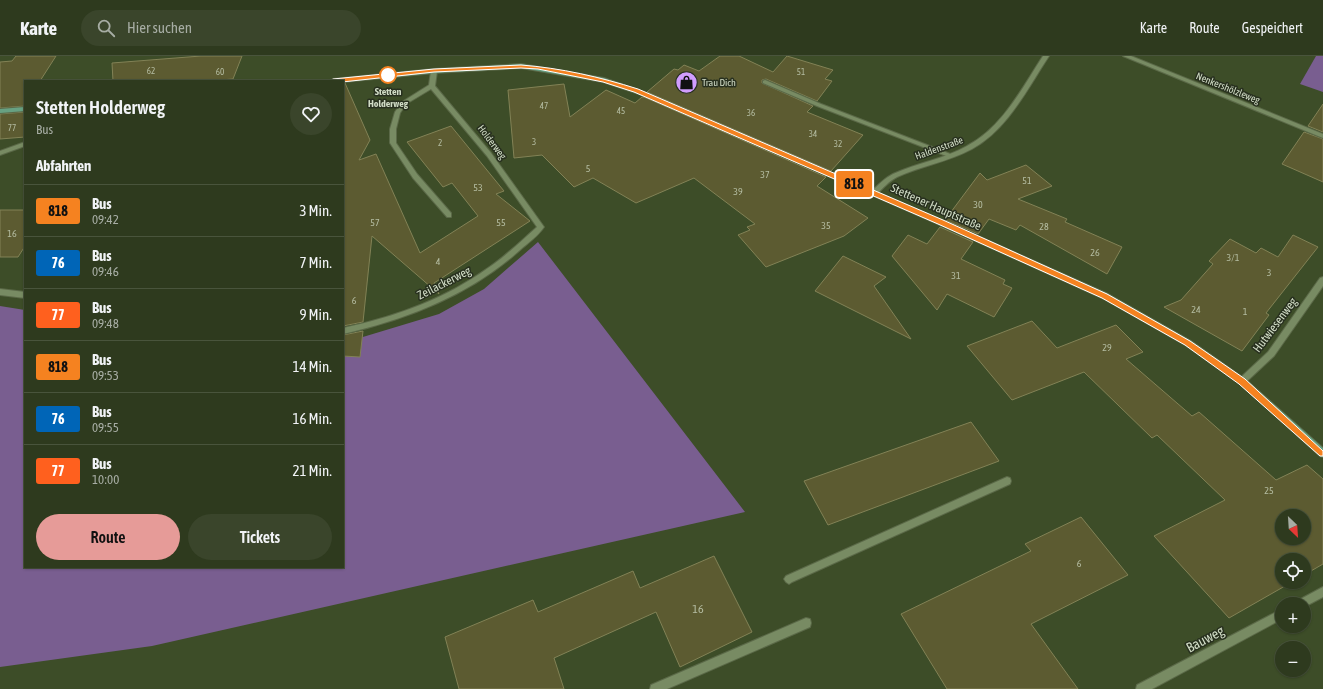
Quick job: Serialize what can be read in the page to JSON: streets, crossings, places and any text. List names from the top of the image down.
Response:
{
  "streets": {
    "street": [
      "Nenkershölzleweg",
      "Holderweg",
      "Haldenstraße",
      "Stettener Hauptstraße",
      "Zeilackerweg",
      "Hutwiesenweg",
      "Bauweg"
    ]
  },
  "crossings": [
    ["Holderweg", "Zeilackerweg"],
    ["Haldenstraße", "Stettener Hauptstraße"],
    ["Stettener Hauptstraße", "Hutwiesenweg"]
  ],
  "places": {
    "other": ["Stetten Holderweg"],
    "shop": ["Trau Dich"]
  },
  "lines": ["bus line 818"],
  "house_numbers": [
    "62",
    "60",
    "51",
    "47",
    "45",
    "36",
    "77",
    "34",
    "3",
    "2",
    "32",
    "5",
    "37",
    "51",
    "53",
    "39",
    "30",
    "57",
    "55",
    "35",
    "28",
    "16",
    "26",
    "3/1",
    "4",
    "3",
    "31",
    "6",
    "24",
    "1",
    "29",
    "25",
    "6",
    "16"
  ],
  "north": "bottom right",
  "page": {
    "header": "Karte",
    "search": "Hier suchen",
    "nav": ["Karte", "Route", "Gespeichert"],
    "on_map": "818",
    "heading": [
      ["Stetten Holderweg", "Bus"],
      "Abfahrten"
    ],
    "list": [
      {
        "mark": "818",
        "name": "Bus",
        "note": "09:42",
        "value": "3 Min."
      },
      {
        "mark": "76",
        "name": "Bus",
        "note": "09:46",
        "value": "7 Min."
      },
      {
        "mark": "77",
        "name": "Bus",
        "note": "09:48",
        "value": "9 Min."
      },
      {
        "mark": "818",
        "name": "Bus",
        "note": "09:53",
        "value": "14 Min."
      },
      {
        "mark": "76",
        "name": "Bus",
        "note": "09:55",
        "value": "16 Min."
      },
      {
        "mark": "77",
        "name": "Bus",
        "note": "10:00",
        "value": "21 Min."
      }
    ],
    "buttons": ["Route", "Tickets"],
    "map_buttons": ["+", "−"]
  }
}
